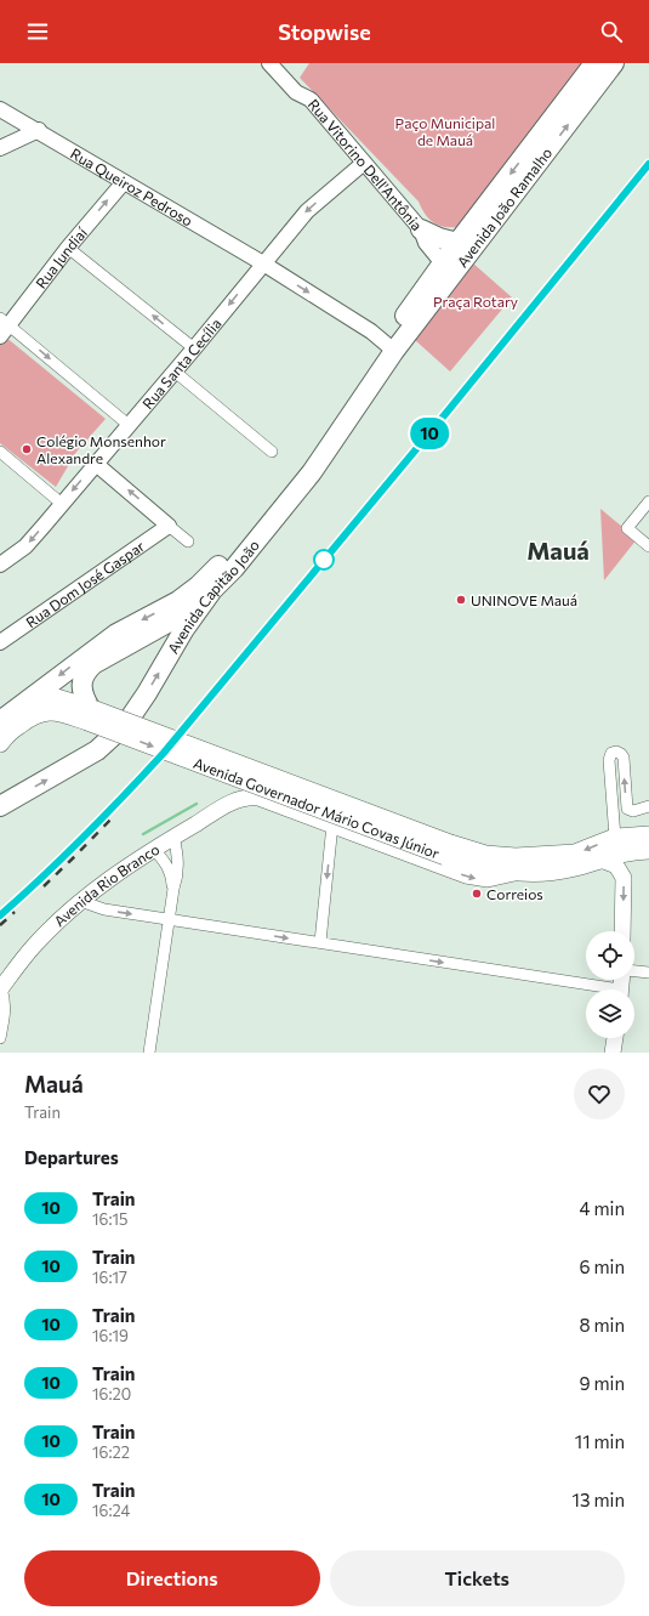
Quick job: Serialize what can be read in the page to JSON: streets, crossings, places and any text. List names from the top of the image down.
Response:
{
  "streets": {
    "highway": ["Avenida João Ramalho", "Avenida Capitão João"],
    "main road": ["Avenida Governador Mário Covas Júnior", "Avenida Rio Branco"],
    "street": [
      "Rua Vitorino Dell'Antônia",
      "Rua Queiroz Pedroso",
      "Rua Jundiaí",
      "Rua Santa Cecília",
      "Rua Dom José Gaspar"
    ]
  },
  "crossings": [
    ["Rua Vitorino Dell'Antônia", "Avenida João Ramalho"],
    ["Rua Vitorino Dell'Antônia", "Rua Santa Cecília"],
    ["Rua Queiroz Pedroso", "Avenida João Ramalho"],
    ["Rua Queiroz Pedroso", "Rua Jundiaí"],
    ["Rua Queiroz Pedroso", "Rua Santa Cecília"],
    ["Rua Queiroz Pedroso", "Avenida Capitão João"],
    ["Avenida João Ramalho", "Avenida Capitão João"],
    ["Avenida Capitão João", "Avenida Governador Mário Covas Júnior"]
  ],
  "one_way": ["Rua Santa Cecília"],
  "districts": ["Mauá"],
  "parks": ["Paço Municipal de Mauá", "Praça Rotary"],
  "places": ["Colégio Monsenhor Alexandre", "UNINOVE Mauá", "Correios"],
  "page": {
    "header": "Stopwise",
    "on_map": "10",
    "heading": [
      ["Mauá", "Train"],
      "Departures"
    ],
    "list": [
      {
        "mark": "10",
        "name": "Train",
        "note": "16:15",
        "value": "4 min"
      },
      {
        "mark": "10",
        "name": "Train",
        "note": "16:17",
        "value": "6 min"
      },
      {
        "mark": "10",
        "name": "Train",
        "note": "16:19",
        "value": "8 min"
      },
      {
        "mark": "10",
        "name": "Train",
        "note": "16:20",
        "value": "9 min"
      },
      {
        "mark": "10",
        "name": "Train",
        "note": "16:22",
        "value": "11 min"
      },
      {
        "mark": "10",
        "name": "Train",
        "note": "16:24",
        "value": "13 min"
      }
    ],
    "buttons": ["Directions", "Tickets"]
  }
}
